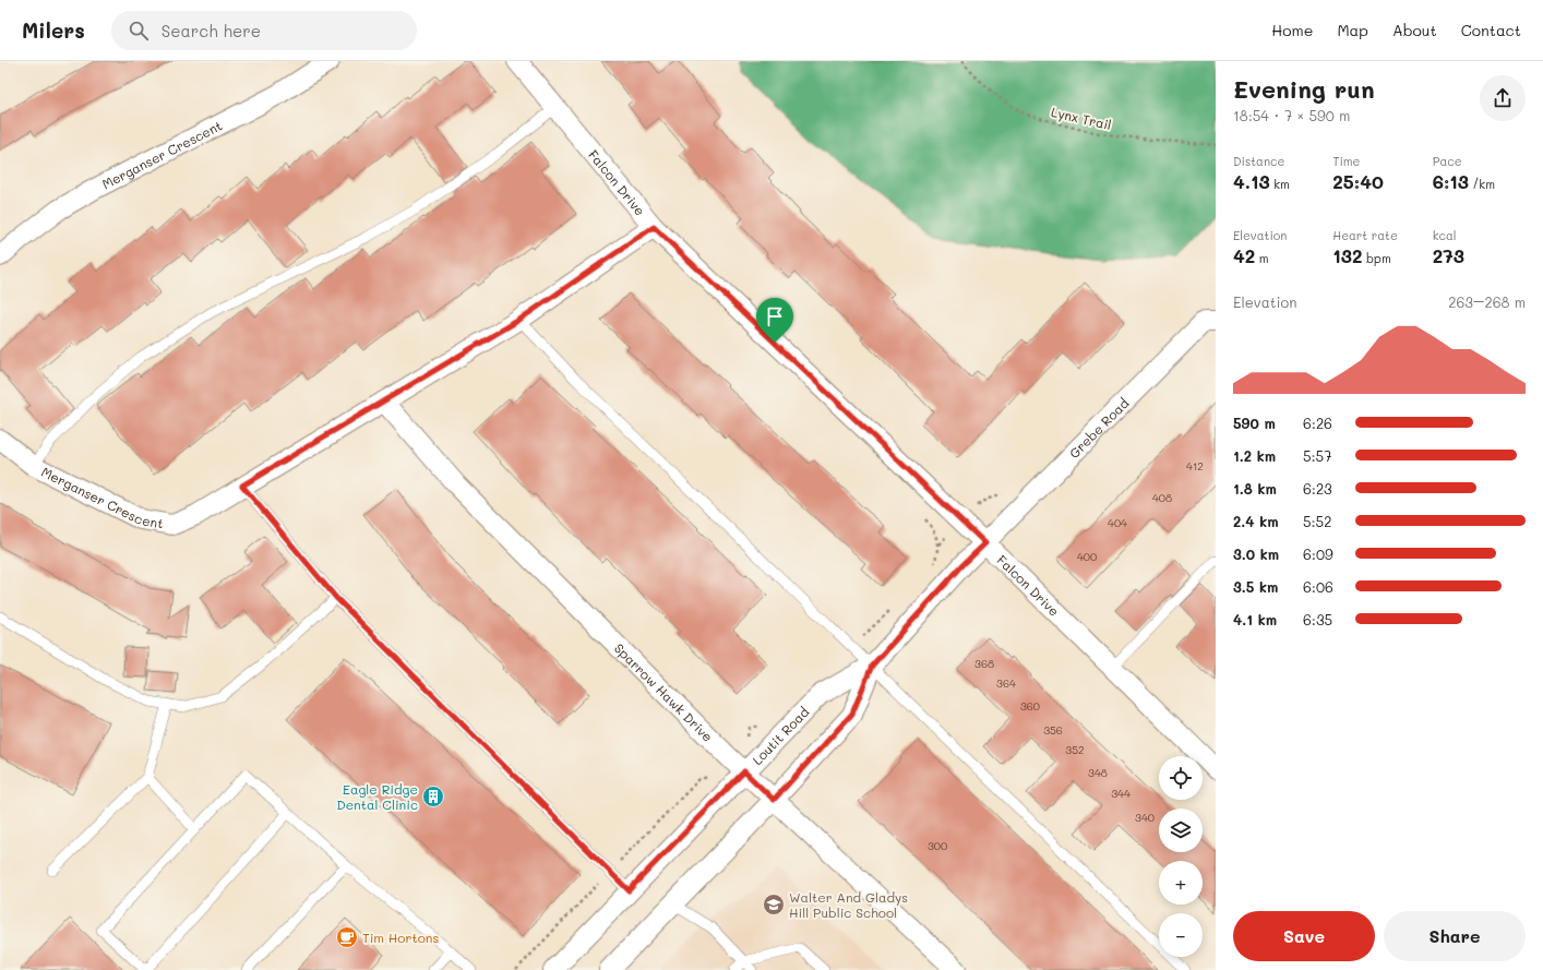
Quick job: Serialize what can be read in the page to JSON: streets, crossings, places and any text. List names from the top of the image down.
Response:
{
  "streets": {
    "street": [
      "Merganser Crescent",
      "Falcon Drive",
      "Grebe Road",
      "Sparrow Hawk Drive",
      "Loutit Road"
    ],
    "path": ["Lynx Trail"]
  },
  "crossings": [
    ["Merganser Crescent", "Falcon Drive"],
    ["Merganser Crescent", "Sparrow Hawk Drive"],
    ["Falcon Drive", "Grebe Road"],
    ["Falcon Drive", "Loutit Road"],
    ["Grebe Road", "Loutit Road"],
    ["Sparrow Hawk Drive", "Loutit Road"]
  ],
  "places": {
    "building": ["Eagle Ridge Dental Clinic"],
    "school or university": ["Walter And Gladys Hill Public School"],
    "cafe": ["Tim Hortons"]
  },
  "house_numbers": [
    "412",
    "408",
    "404",
    "400",
    "368",
    "364",
    "360",
    "356",
    "352",
    "348",
    "344",
    "340",
    "300"
  ],
  "page": {
    "header": "Milers",
    "search": "Search here",
    "nav": [
      "Home",
      "Map",
      "About",
      "Contact"
    ],
    "heading": ["Evening run", "18:54 · 7 × 590 m"],
    "stats": [
      ["Distance", "4.13 km"],
      ["Time", "25:40"],
      ["Pace", "6:13 /km"],
      ["Elevation", "42 m"],
      ["Heart rate", "132 bpm"],
      ["kcal", "273"]
    ],
    "chart": ["Elevation", "263–268 m"],
    "list": [
      {
        "name": "590 m",
        "note": "6:26"
      },
      {
        "name": "1.2 km",
        "note": "5:57"
      },
      {
        "name": "1.8 km",
        "note": "6:23"
      },
      {
        "name": "2.4 km",
        "note": "5:52"
      },
      {
        "name": "3.0 km",
        "note": "6:09"
      },
      {
        "name": "3.5 km",
        "note": "6:06"
      },
      {
        "name": "4.1 km",
        "note": "6:35"
      }
    ],
    "map_buttons": ["+", "−"],
    "buttons": ["Save", "Share"]
  }
}
